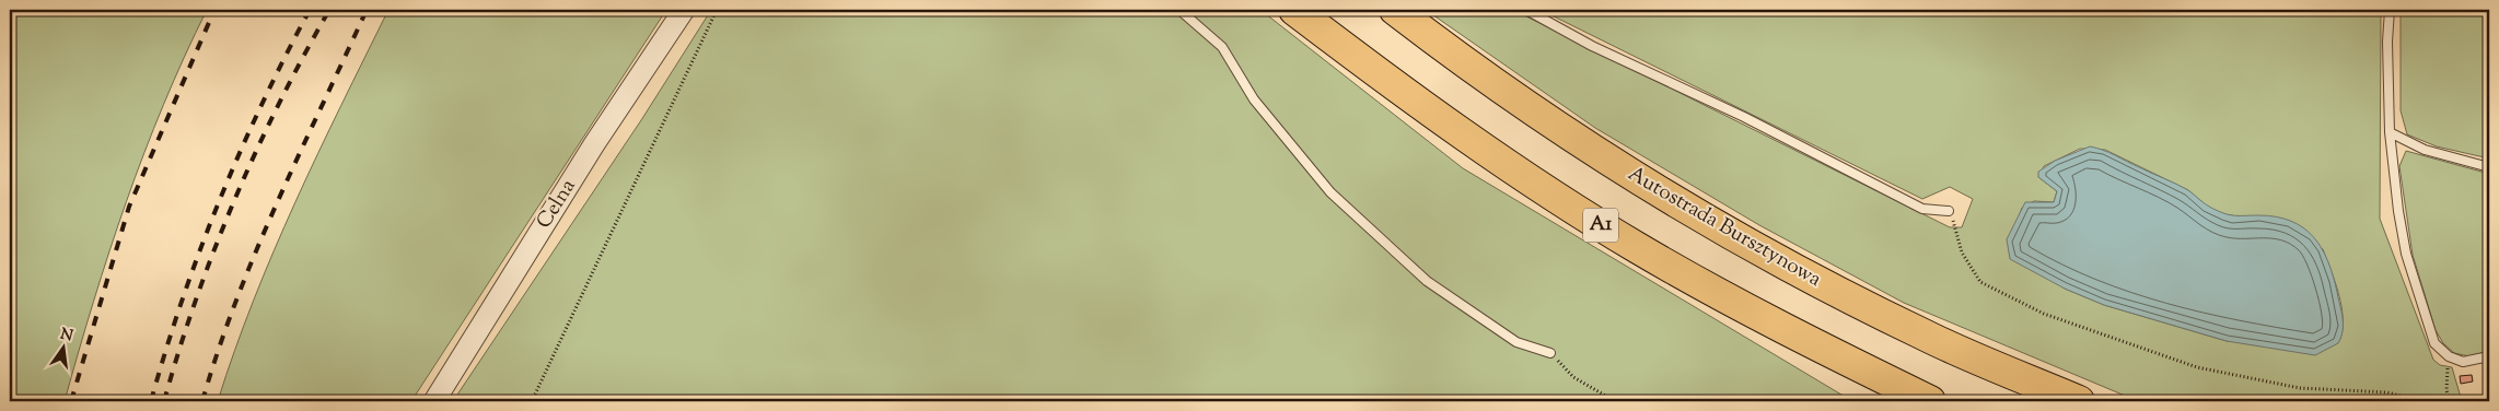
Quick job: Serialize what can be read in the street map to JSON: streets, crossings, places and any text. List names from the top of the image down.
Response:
{
  "streets": {
    "highway": ["A1", "Autostrada Bursztynowa"],
    "street": ["Celna"]
  },
  "north": "top"
}
